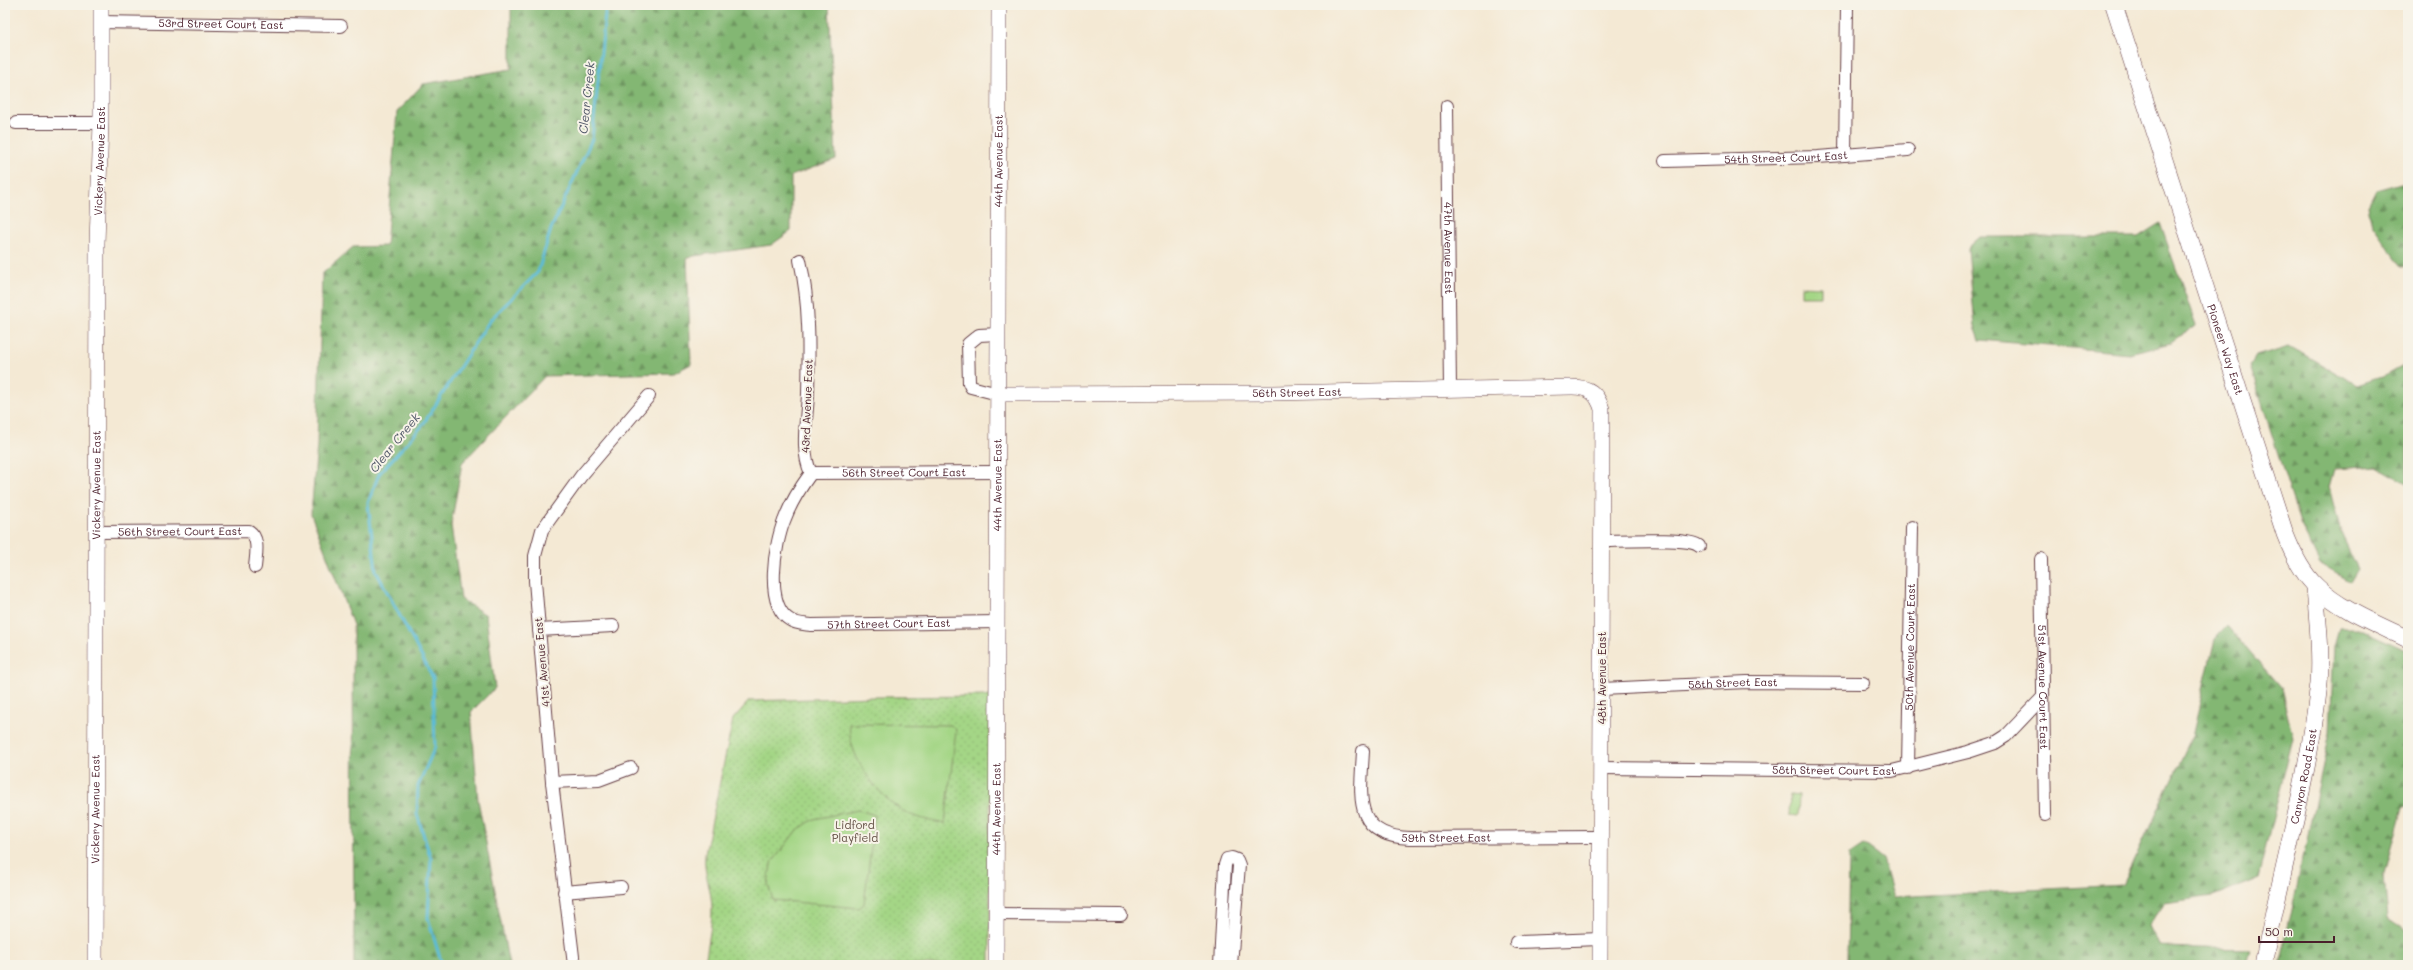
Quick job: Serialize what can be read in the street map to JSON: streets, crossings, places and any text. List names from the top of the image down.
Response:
{
  "streets": {
    "main road": ["Pioneer Way East", "Canyon Road East"],
    "street": [
      "53rd Street Court East",
      "54th Street Court East",
      "Vickery Avenue East",
      "44th Avenue East",
      "47th Avenue East",
      "56th Street East",
      "43rd Avenue East",
      "56th Street Court East",
      "57th Street Court East",
      "50th Avenue Court East",
      "41st Avenue East",
      "48th Avenue East",
      "58th Street East",
      "51st Avenue Court East",
      "58th Street Court East",
      "59th Street East"
    ]
  },
  "crossings": [
    ["53rd Street Court East", "Vickery Avenue East"],
    ["Vickery Avenue East", "56th Street Court East"],
    ["44th Avenue East", "56th Street East"],
    ["44th Avenue East", "56th Street Court East"],
    ["44th Avenue East", "57th Street Court East"],
    ["47th Avenue East", "56th Street East"],
    ["Pioneer Way East", "Canyon Road East"],
    ["56th Street East", "48th Avenue East"],
    ["43rd Avenue East", "56th Street Court East"],
    ["43rd Avenue East", "57th Street Court East"],
    ["56th Street Court East", "57th Street Court East"],
    ["50th Avenue Court East", "58th Street Court East"],
    ["48th Avenue East", "58th Street East"],
    ["48th Avenue East", "58th Street Court East"],
    ["48th Avenue East", "59th Street East"],
    ["51st Avenue Court East", "58th Street Court East"]
  ],
  "water": ["Clear Creek"],
  "parks": ["Lidford Playfield"],
  "scale_bar": "50 m"
}
